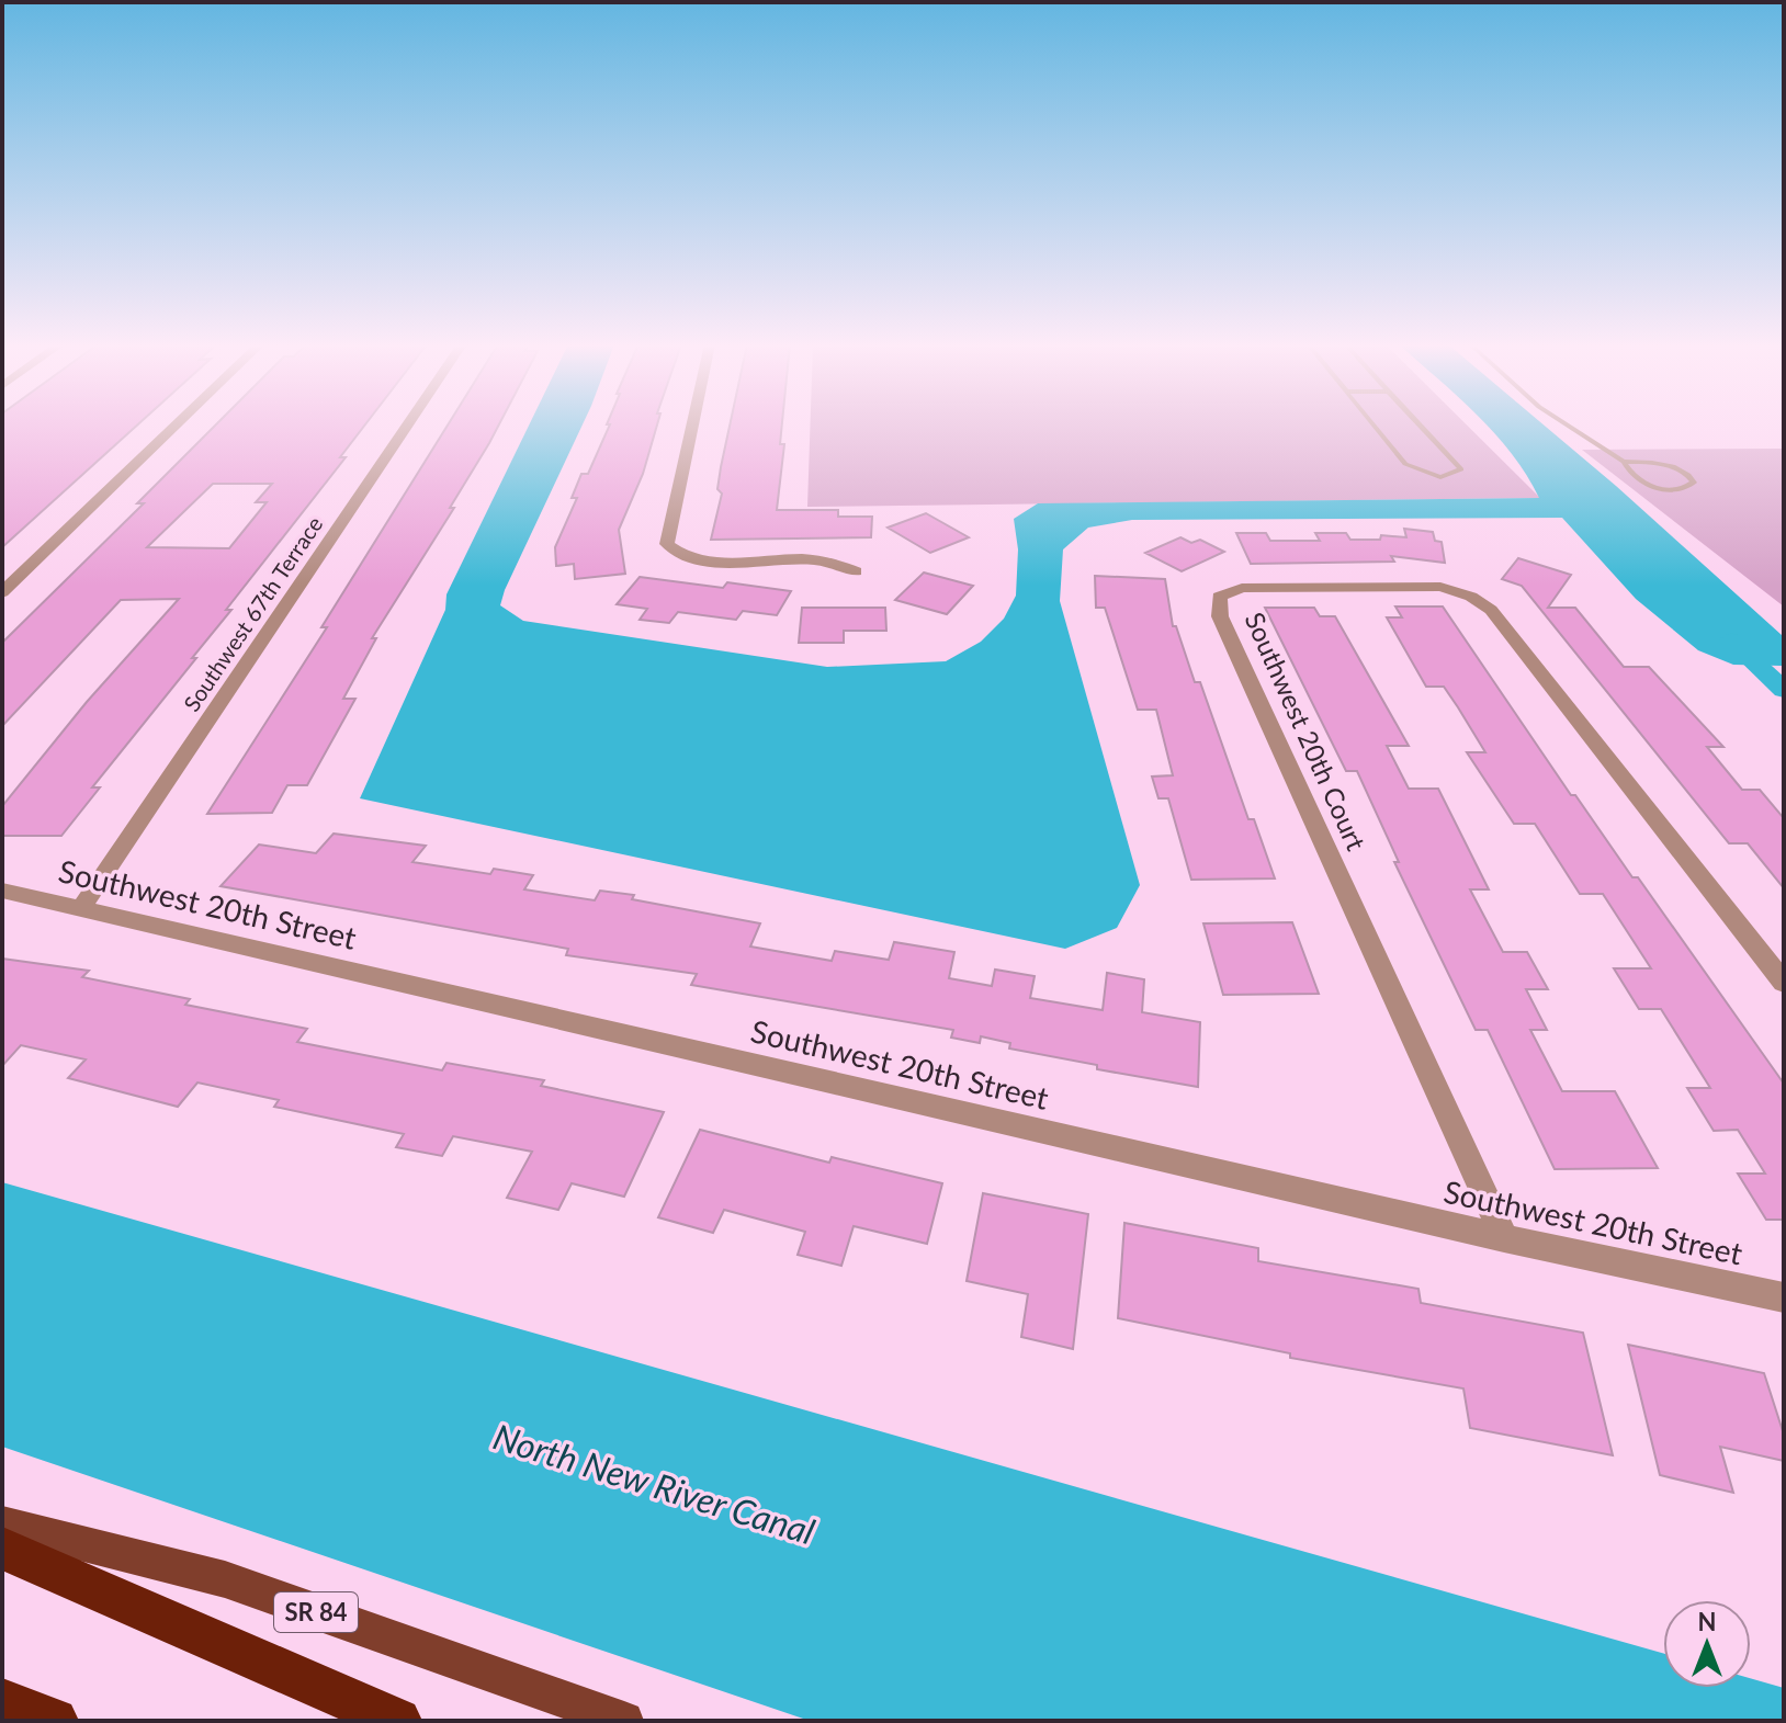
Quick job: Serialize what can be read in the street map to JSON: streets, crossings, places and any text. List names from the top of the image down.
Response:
{
  "streets": {
    "main road": ["SR 84"],
    "street": ["Southwest 67th Terrace", "Southwest 20th Court", "Southwest 20th Street"]
  },
  "crossings": [
    ["Southwest 67th Terrace", "Southwest 20th Street"],
    ["Southwest 20th Court", "Southwest 20th Street"]
  ],
  "water": ["North New River Canal"],
  "north": "top"
}
